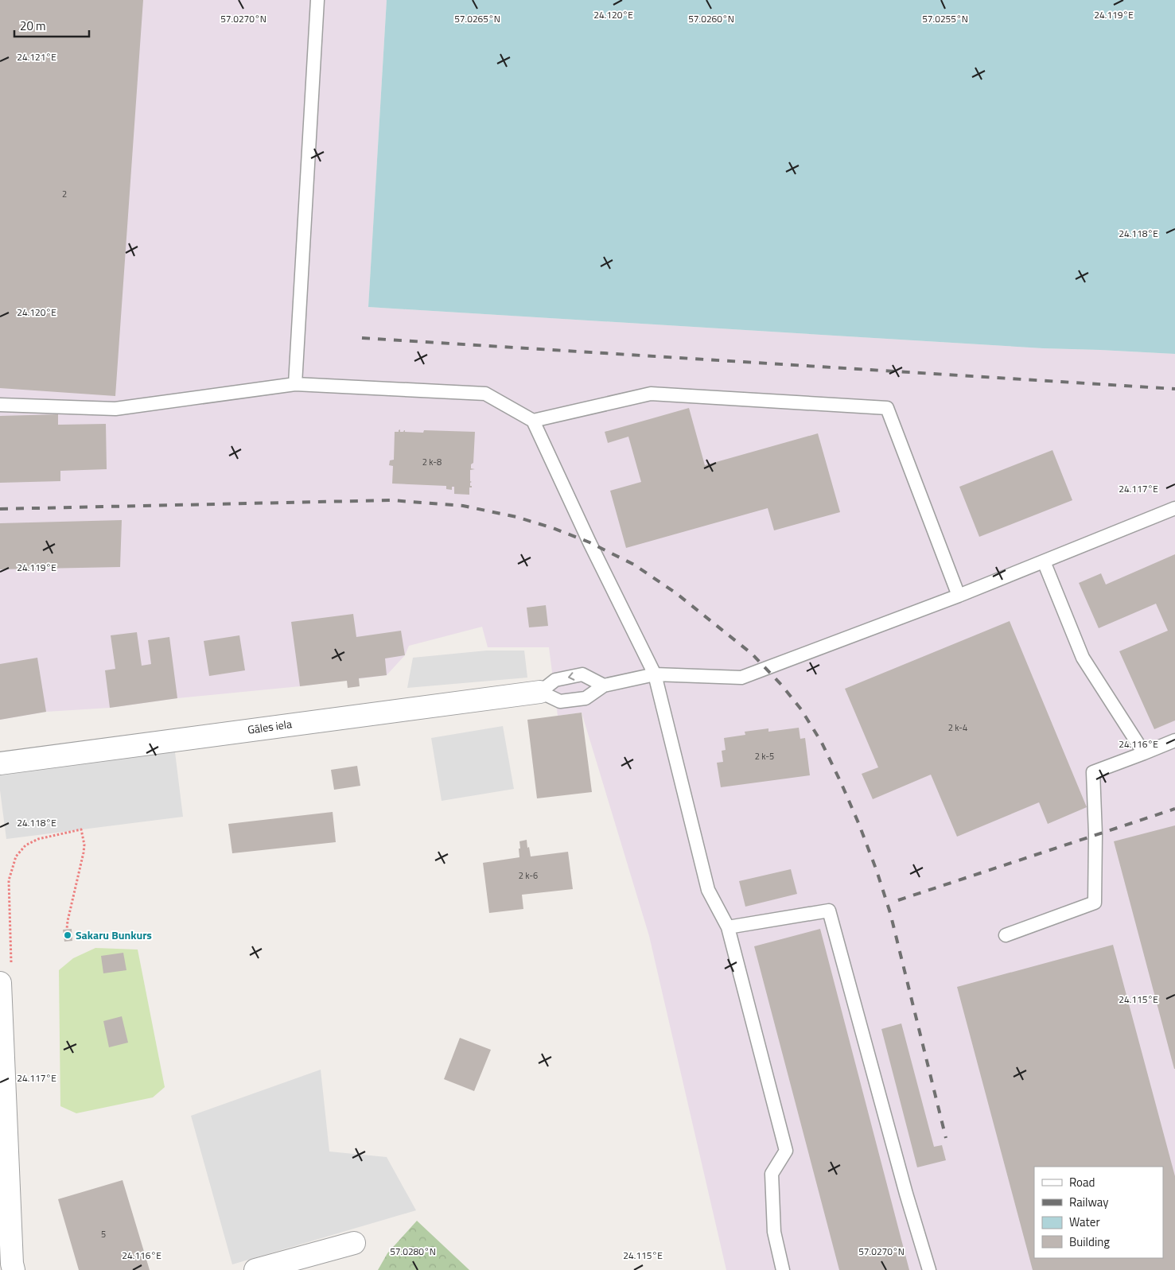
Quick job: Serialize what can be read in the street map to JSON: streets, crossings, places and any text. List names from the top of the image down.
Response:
{
  "streets": {
    "street": ["Gāles iela"]
  },
  "places": ["Sakaru Bunkurs"],
  "house_numbers": [
    "2",
    "2 k-8",
    "2 k-4",
    "2 k-5",
    "2 k-6",
    "5"
  ],
  "legend": [
    "Road",
    "Railway",
    "Water",
    "Building"
  ],
  "scale_bar": "20 m",
  "coordinates": [
    "24.120°E",
    "24.119°E",
    "57.0270°N",
    "57.0265°N",
    "57.0260°N",
    "57.0255°N",
    "24.121°E",
    "24.118°E",
    "24.117°E",
    "24.116°E",
    "24.115°E",
    "57.0280°N"
  ]
}
